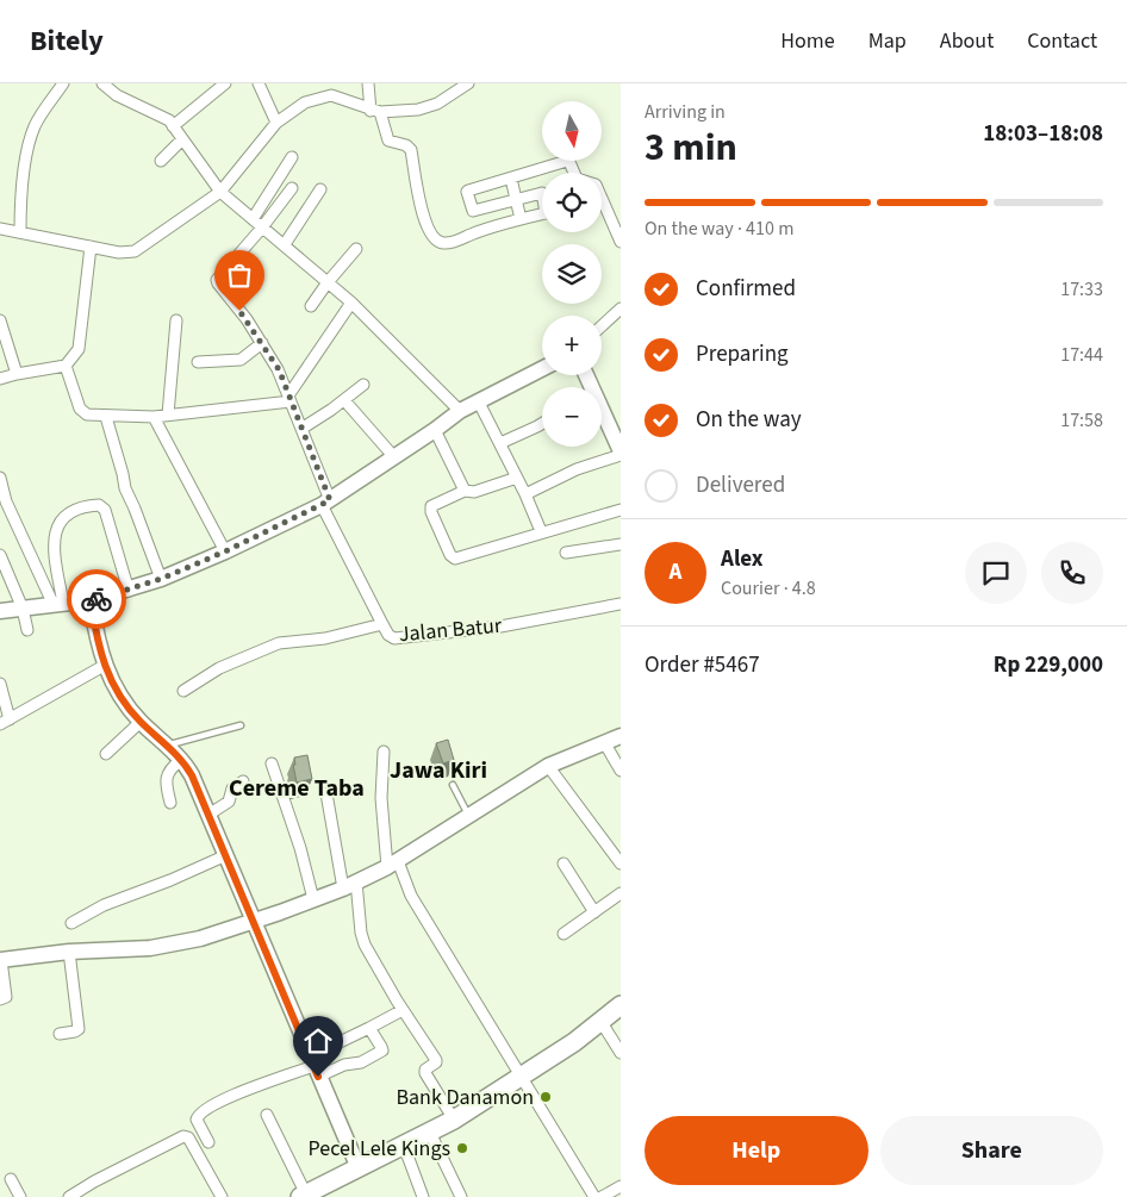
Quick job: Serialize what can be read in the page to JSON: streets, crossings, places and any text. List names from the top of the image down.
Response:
{
  "streets": {
    "street": ["Jalan Batur"]
  },
  "districts": ["Jawa Kiri", "Cereme Taba"],
  "places": ["Bank Danamon", "Pecel Lele Kings"],
  "north": "bottom",
  "page": {
    "header": "Bitely",
    "nav": [
      "Home",
      "Map",
      "About",
      "Contact"
    ],
    "heading": ["3 min", "Arriving in", "18:03–18:08"],
    "panel": [
      "Alex",
      "Courier · 4.8",
      "Order #5467",
      "Rp 229,000"
    ],
    "map_buttons": ["+", "−"],
    "bar": "On the way · 410 m",
    "list": [
      ["Confirmed", "17:33"],
      ["Preparing", "17:44"],
      ["On the way", "17:58"],
      "Delivered"
    ],
    "round": "A",
    "buttons": ["Help", "Share"]
  }
}
